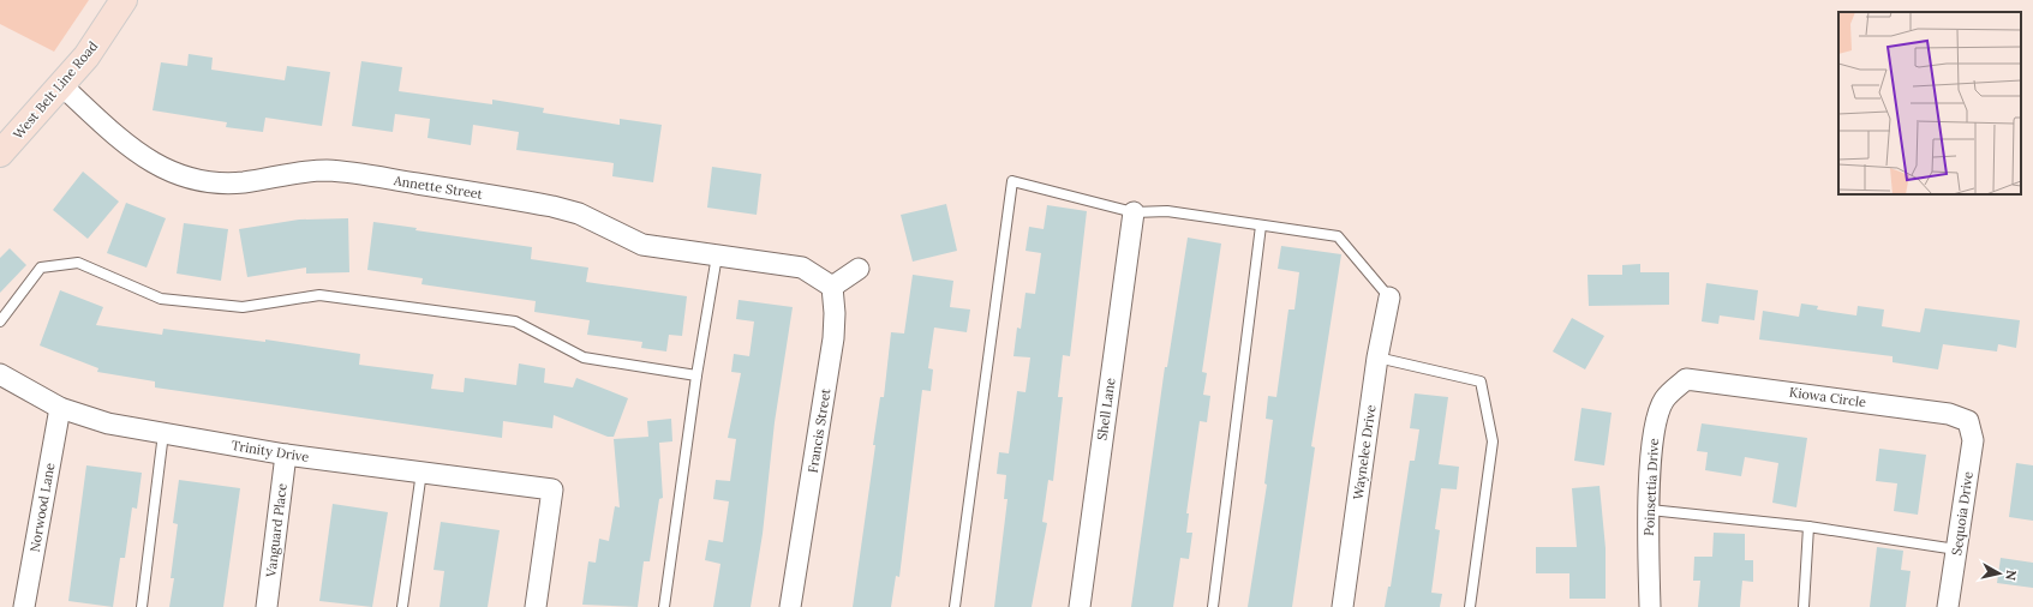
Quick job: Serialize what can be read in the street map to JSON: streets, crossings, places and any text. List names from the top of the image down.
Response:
{
  "streets": {
    "main road": ["West Belt Line Road"],
    "street": [
      "Annette Street",
      "Kiowa Circle",
      "Shell Lane",
      "Francis Street",
      "Trinity Drive",
      "Waynelee Drive",
      "Poinsettia Drive",
      "Norwood Lane",
      "Sequoia Drive",
      "Vanguard Place"
    ]
  },
  "crossings": [
    ["West Belt Line Road", "Annette Street"],
    ["Annette Street", "Francis Street"],
    ["Kiowa Circle", "Poinsettia Drive"],
    ["Kiowa Circle", "Sequoia Drive"],
    ["Trinity Drive", "Norwood Lane"],
    ["Trinity Drive", "Vanguard Place"]
  ],
  "north": "right"
}
